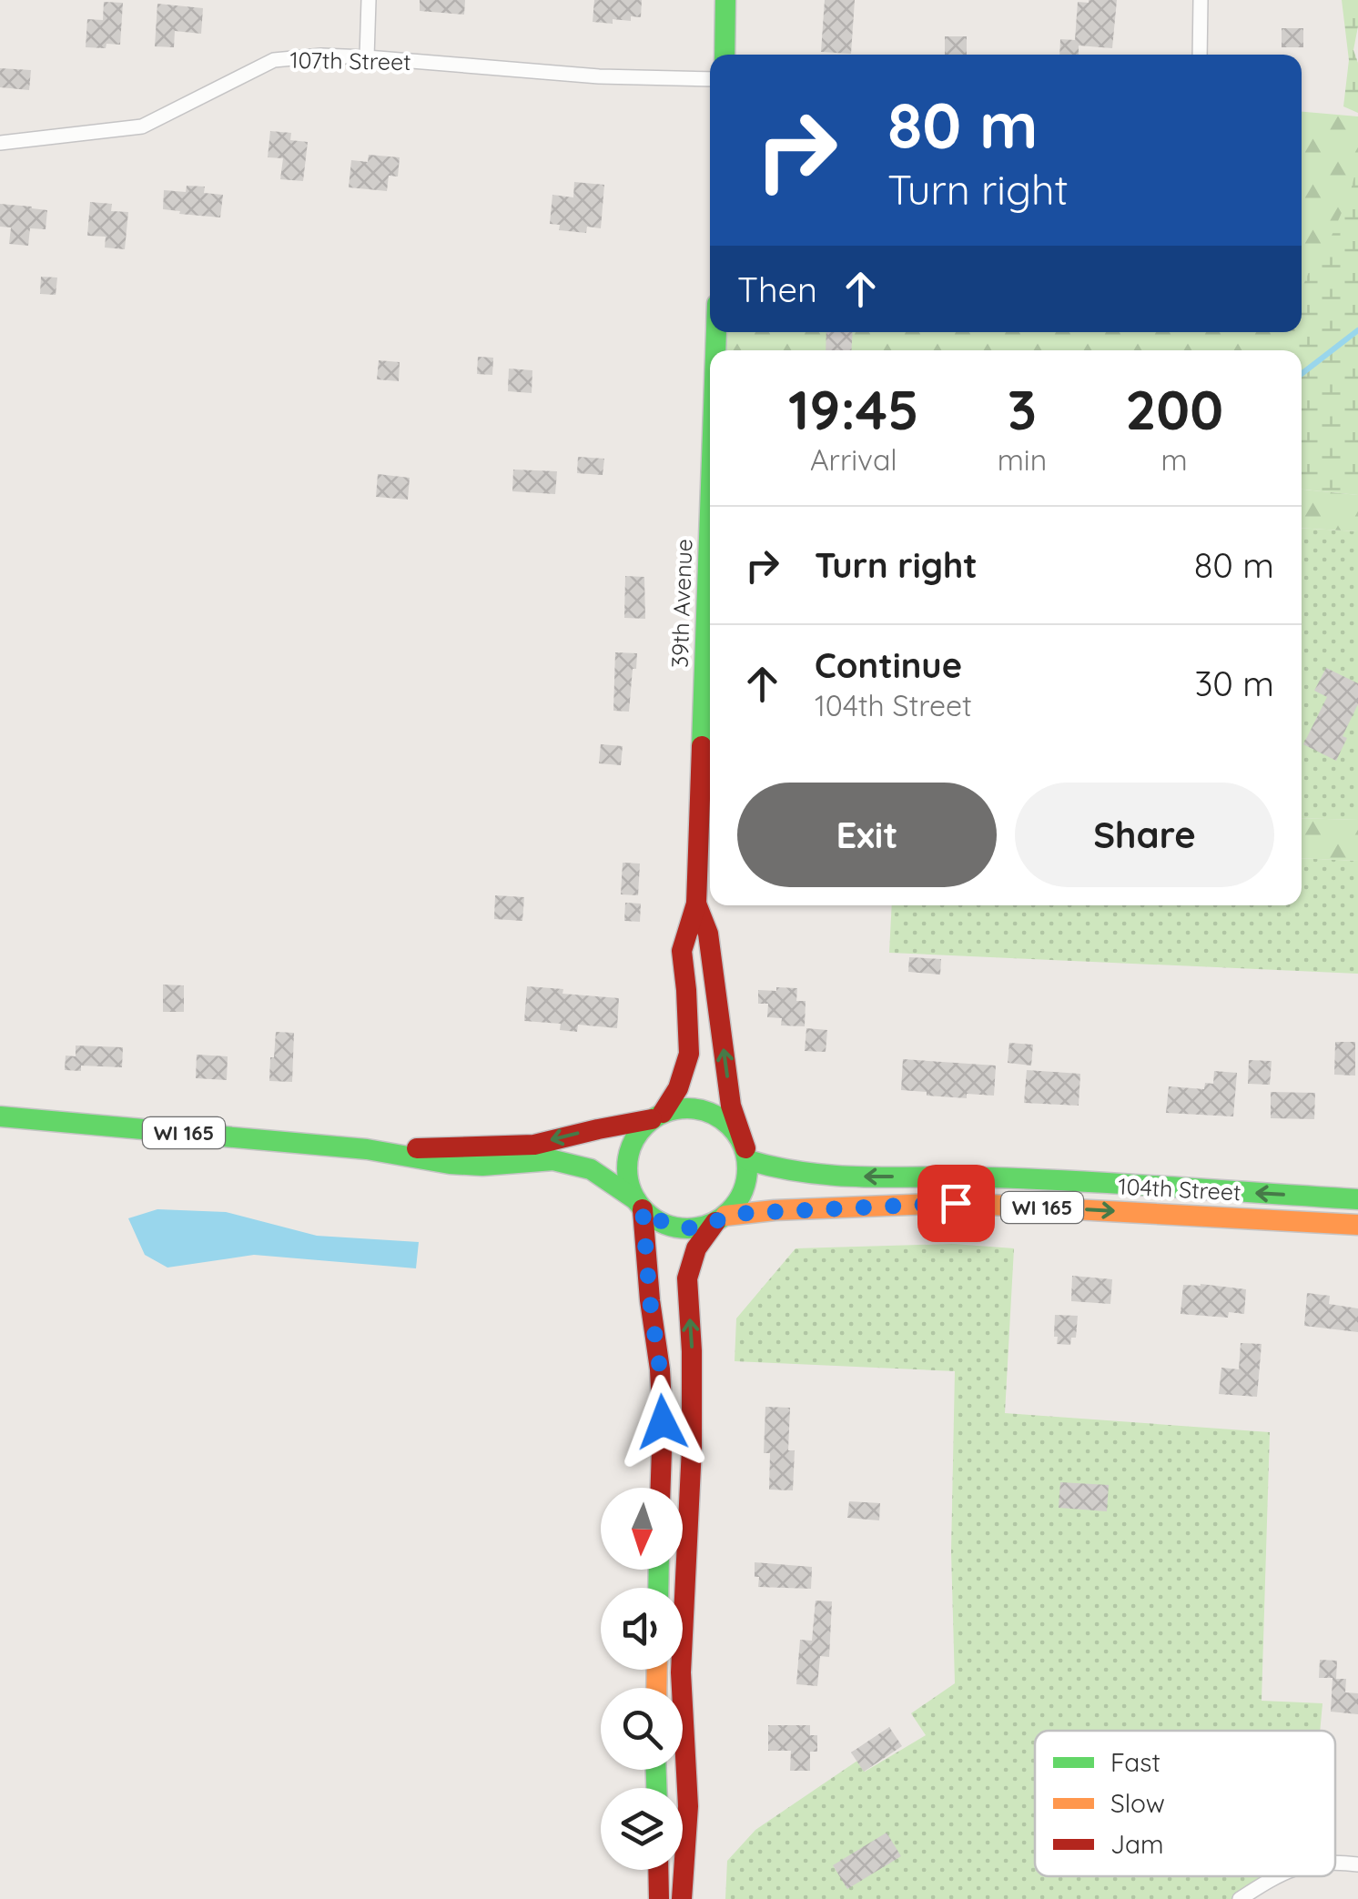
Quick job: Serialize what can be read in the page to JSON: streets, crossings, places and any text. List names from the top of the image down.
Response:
{
  "streets": {
    "main road": ["39th Avenue", "WI 165", "104th Street"],
    "street": ["107th Street"]
  },
  "crossings": [
    ["39th Avenue", "WI 165"],
    ["39th Avenue", "104th Street"],
    ["WI 165", "104th Street"]
  ],
  "legend": ["Fast", "Slow", "Jam"],
  "north": "bottom",
  "page": {
    "turn": ["80 m", "Turn right"],
    "then": "Then",
    "eta": [
      "19:45",
      "Arrival",
      "3",
      "min",
      "200",
      "m"
    ],
    "list": [
      {
        "name": "Turn right",
        "value": "80 m"
      },
      {
        "name": "Continue",
        "note": "104th Street",
        "value": "30 m"
      }
    ],
    "buttons": ["Exit", "Share"]
  }
}
